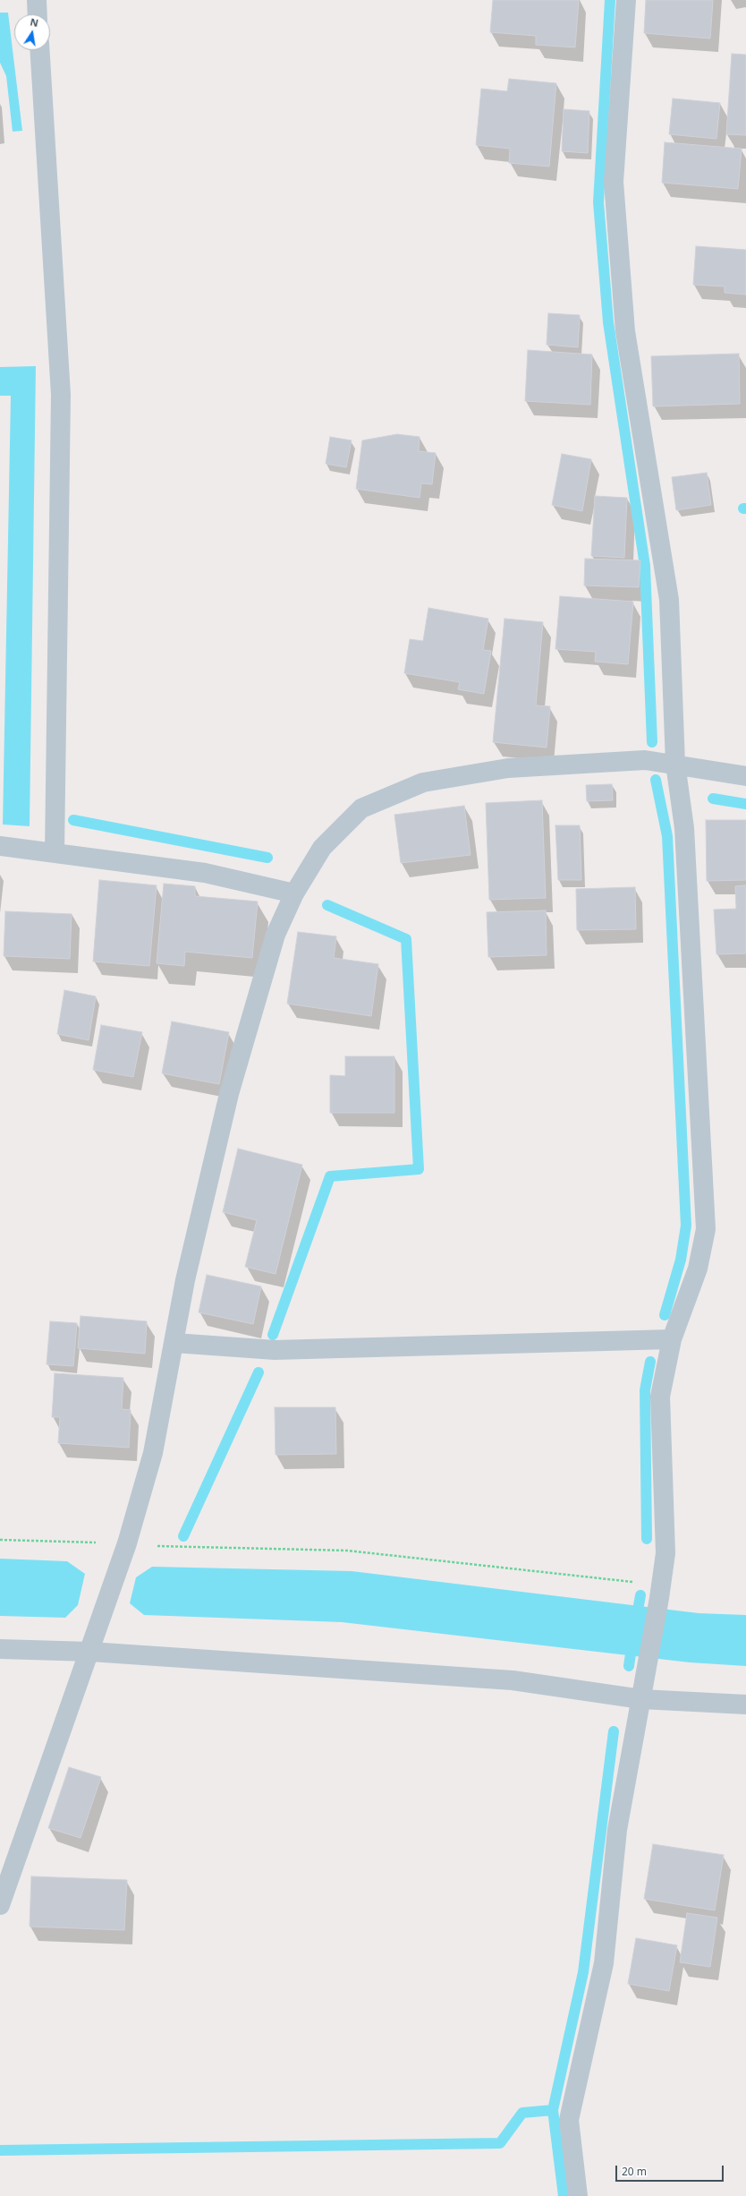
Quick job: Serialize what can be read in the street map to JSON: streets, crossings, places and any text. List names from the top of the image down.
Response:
{
  "scale_bar": "20 m",
  "north": "top"
}
